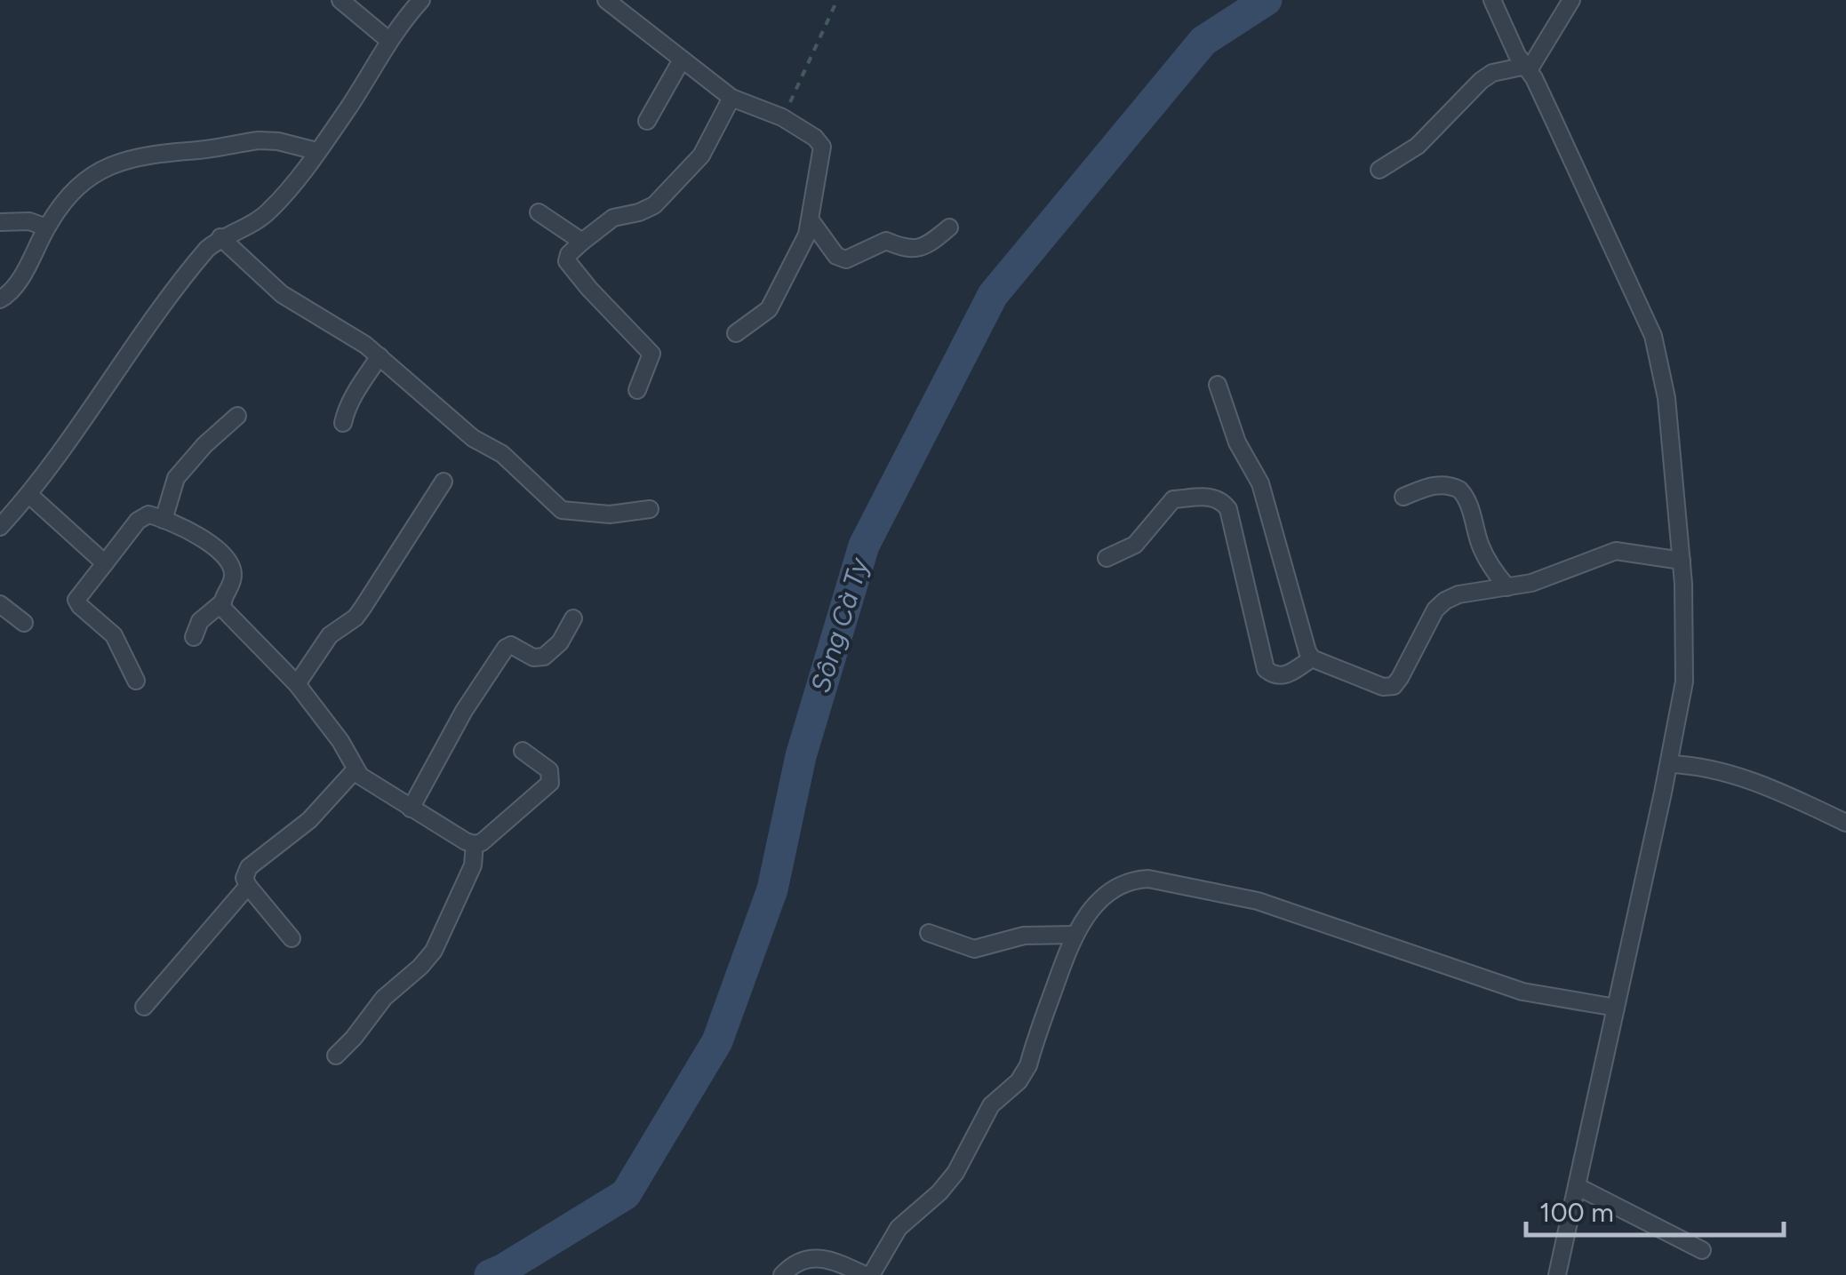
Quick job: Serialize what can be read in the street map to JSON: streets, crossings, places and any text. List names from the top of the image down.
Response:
{
  "water": ["Sông Cà Ty"],
  "scale_bar": "100 m"
}
